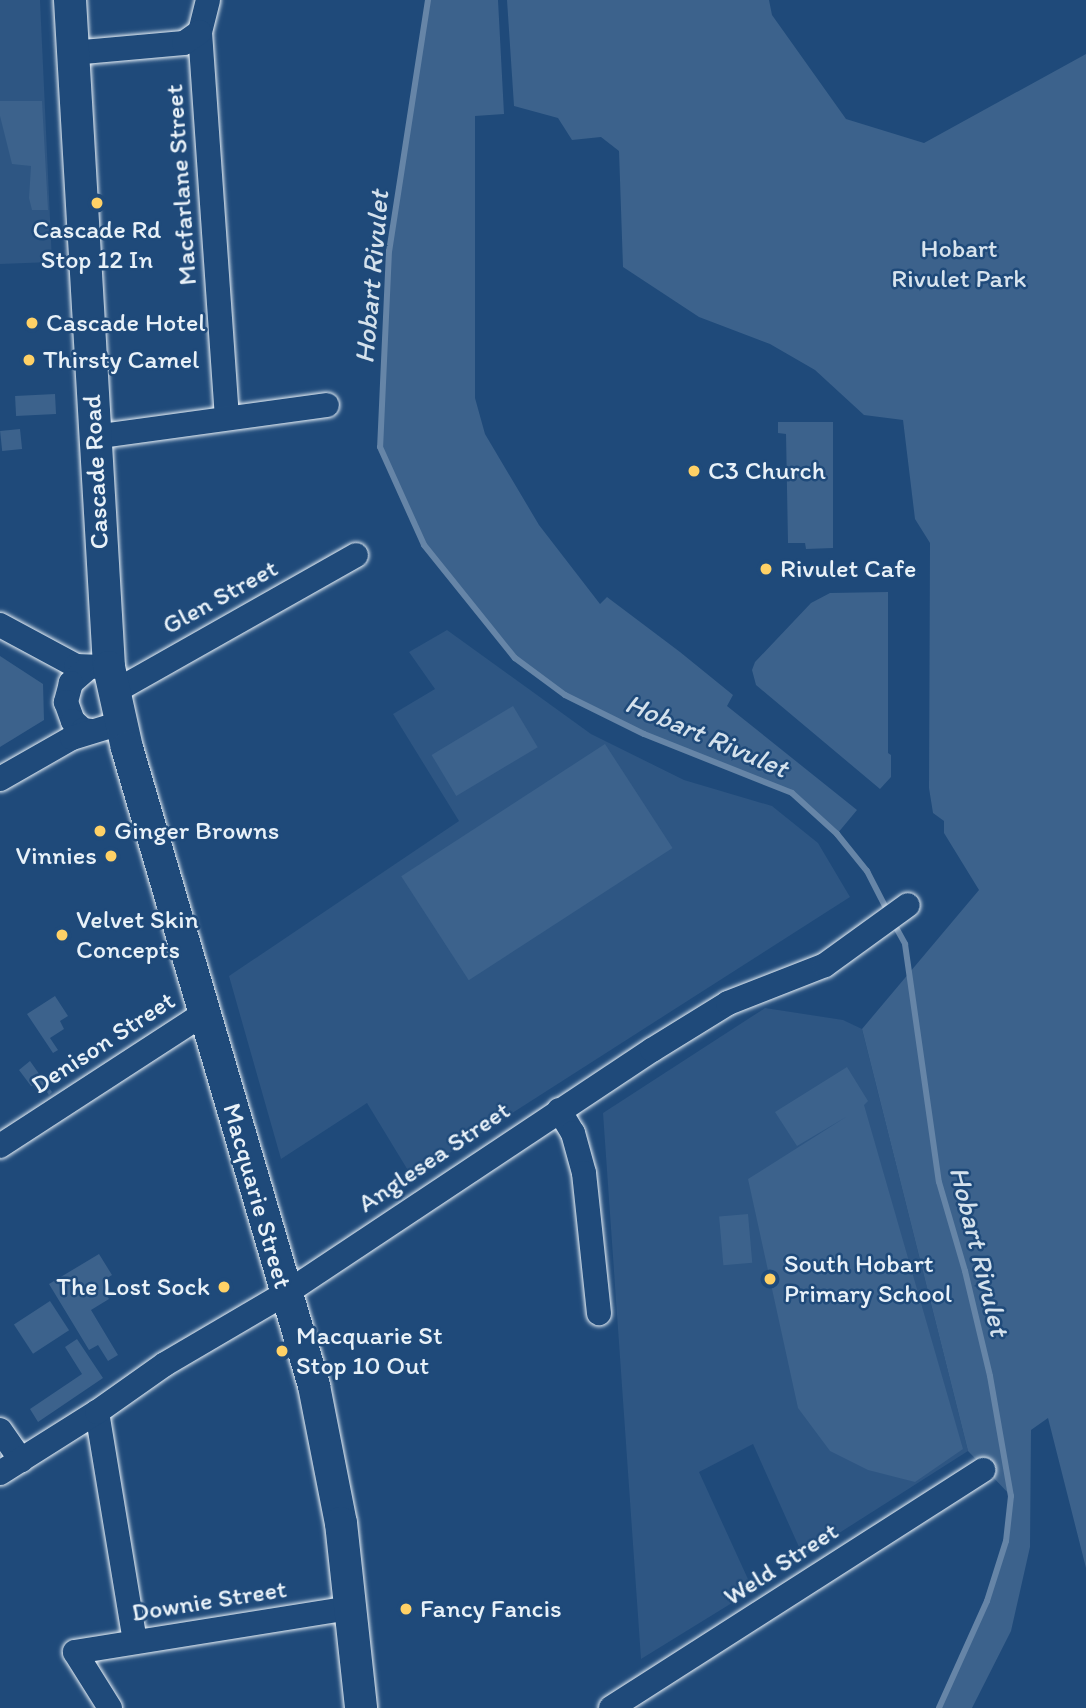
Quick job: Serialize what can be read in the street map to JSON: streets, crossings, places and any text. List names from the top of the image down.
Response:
{
  "streets": {
    "street": [
      "Macfarlane Street",
      "Cascade Road",
      "Glen Street",
      "Denison Street",
      "Anglesea Street",
      "Macquarie Street",
      "Weld Street",
      "Downie Street"
    ]
  },
  "crossings": [
    ["Cascade Road", "Glen Street"],
    ["Cascade Road", "Macquarie Street"],
    ["Glen Street", "Macquarie Street"],
    ["Denison Street", "Macquarie Street"],
    ["Anglesea Street", "Macquarie Street"],
    ["Macquarie Street", "Downie Street"]
  ],
  "water": ["Hobart Rivulet"],
  "parks": ["Hobart Rivulet Park"],
  "places": [
    "Cascade Rd Stop 12 In",
    "Cascade Hotel",
    "Thirsty Camel",
    "C3 Church",
    "Rivulet Cafe",
    "Ginger Browns",
    "Vinnies",
    "Velvet Skin Concepts",
    "South Hobart Primary School",
    "The Lost Sock",
    "Macquarie St Stop 10 Out",
    "Fancy Fancis"
  ]
}
